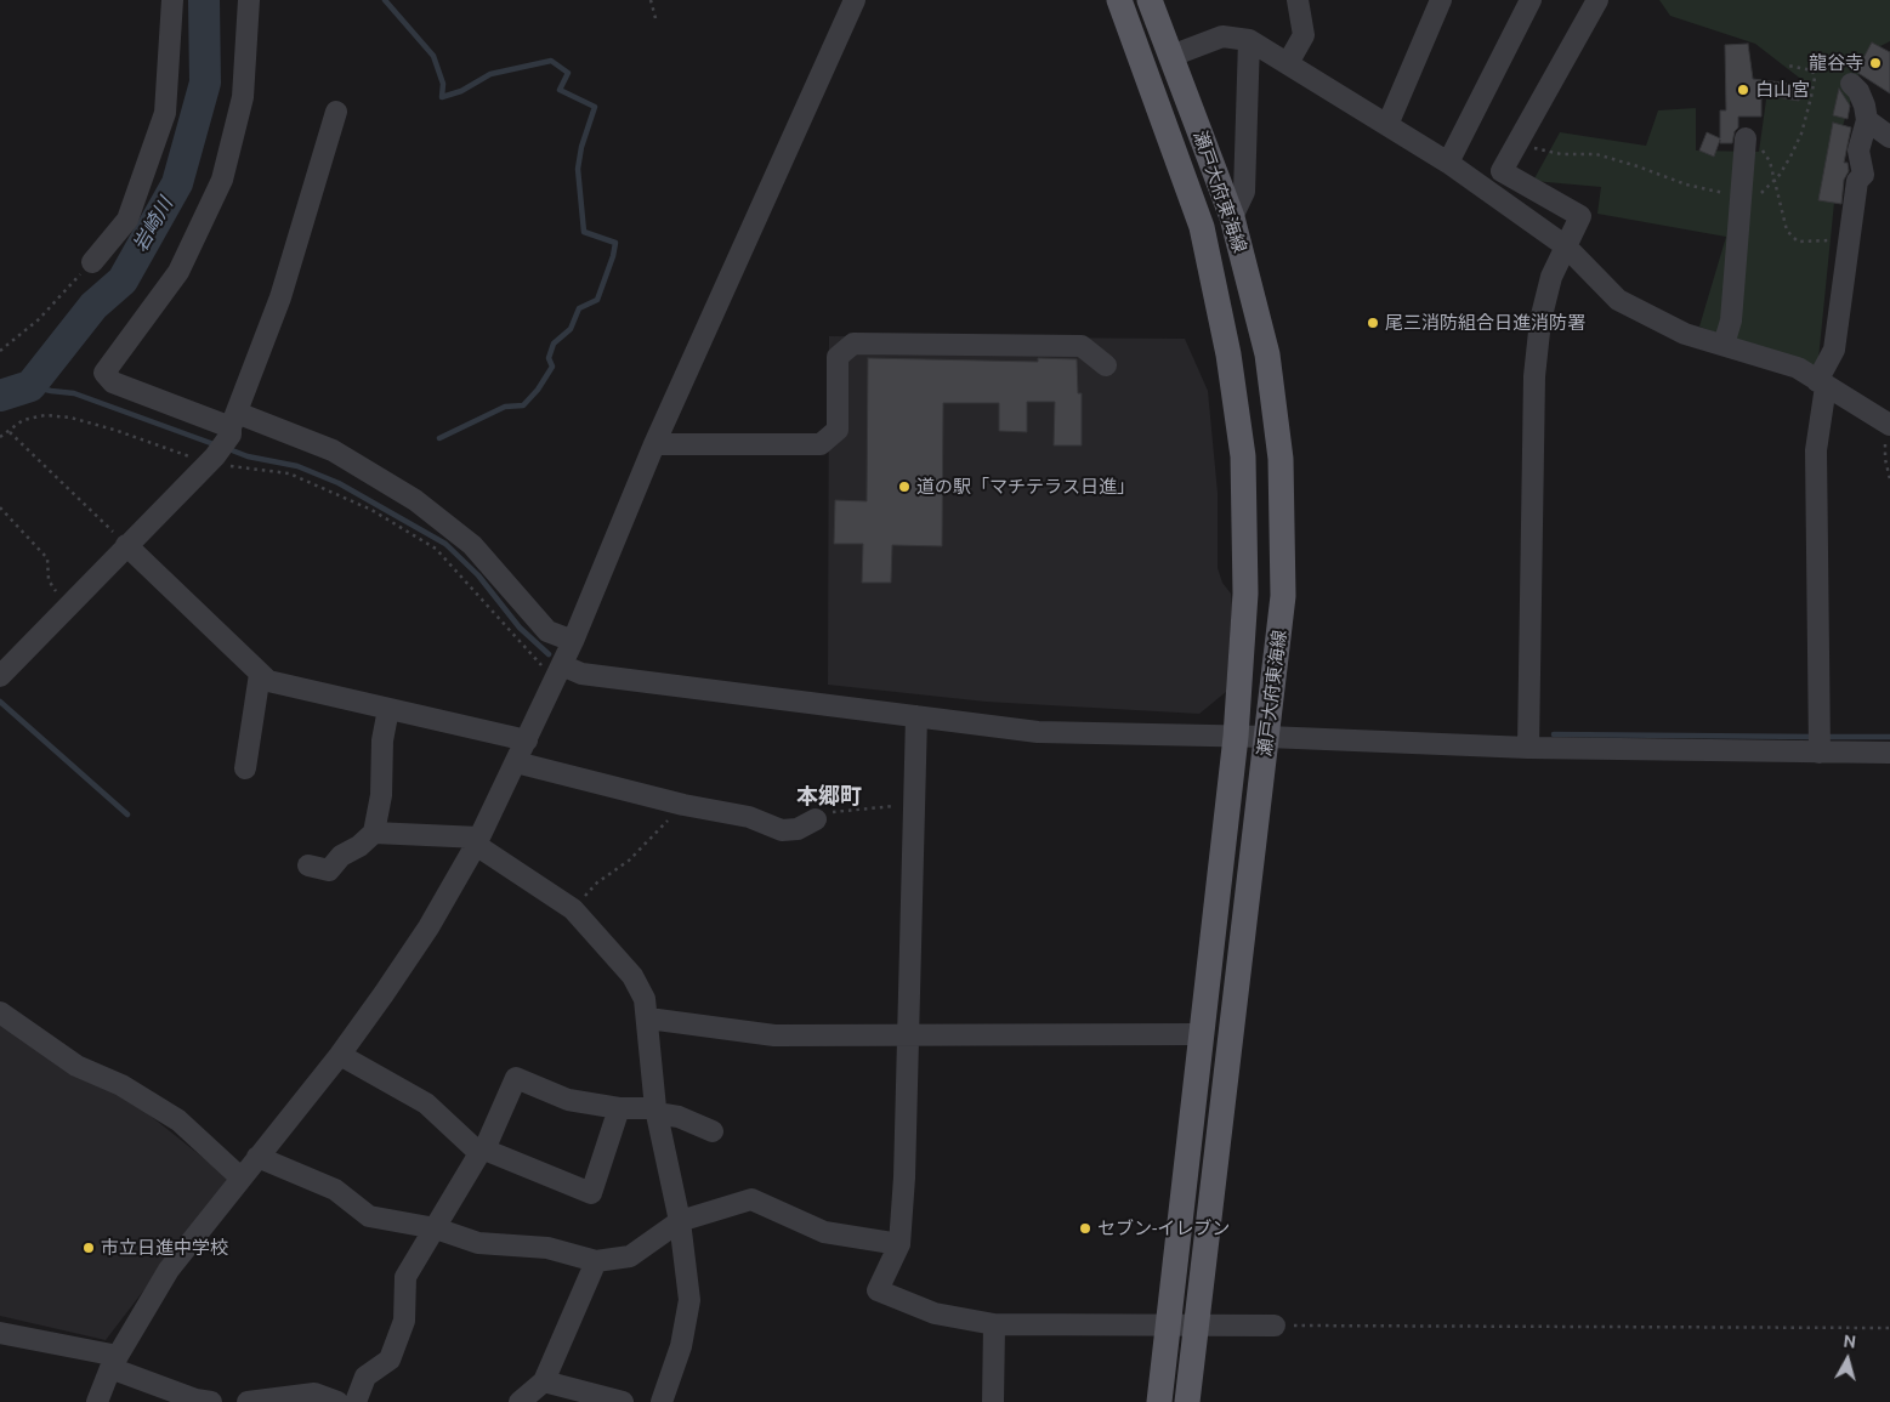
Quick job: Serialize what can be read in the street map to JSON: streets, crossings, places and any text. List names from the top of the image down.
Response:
{
  "streets": {
    "main road": ["瀬戸大府東海線"]
  },
  "districts": ["本郷町"],
  "water": ["岩崎川"],
  "places": [
    "龍谷寺",
    "白山宮",
    "尾三消防組合日進消防署",
    "道の駅「マチテラス日進」",
    "セブン-イレブン",
    "市立日進中学校"
  ],
  "north": "top"
}
